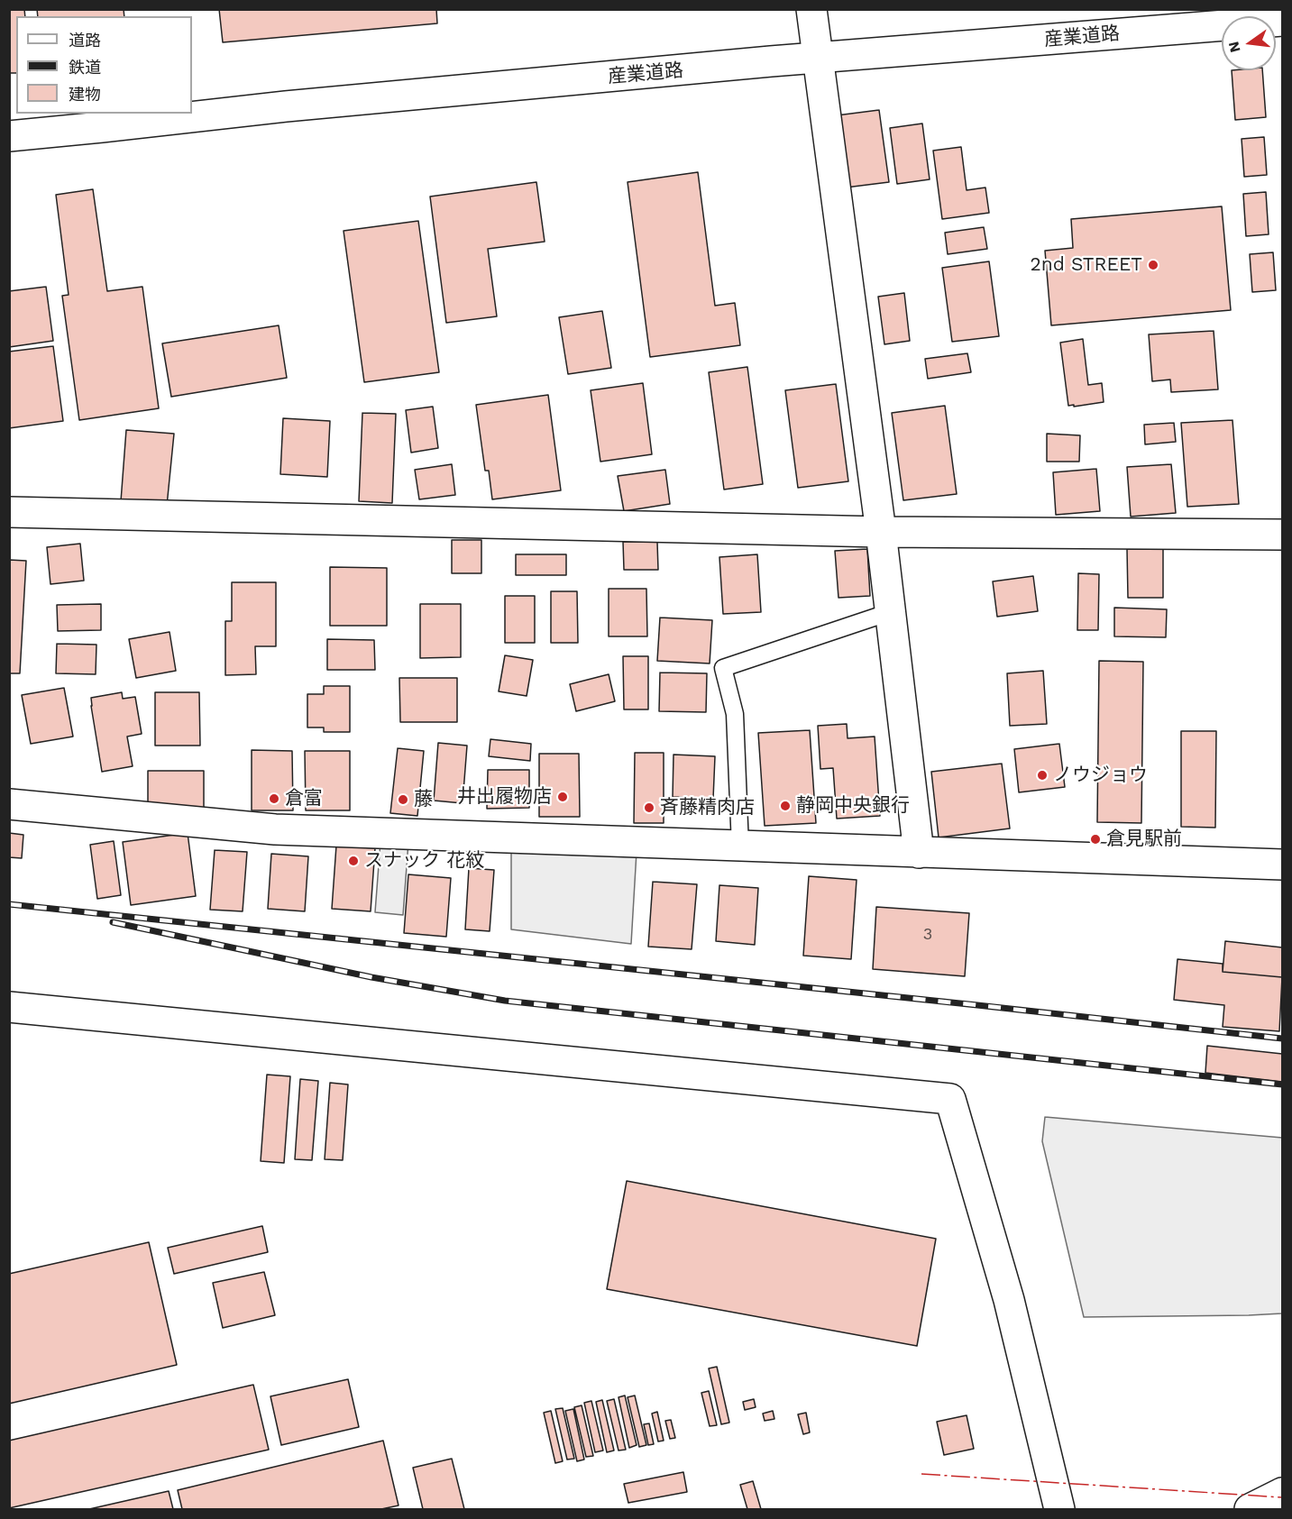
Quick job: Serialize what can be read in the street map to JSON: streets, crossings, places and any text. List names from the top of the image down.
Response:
{
  "streets": {
    "main road": ["産業道路"]
  },
  "places": [
    "2nd STREET",
    "ノウジョウ",
    "井出履物店",
    "倉富",
    "藤",
    "静岡中央銀行",
    "斉藤精肉店",
    "倉見駅前",
    "スナック 花紋"
  ],
  "house_numbers": ["3"],
  "legend": ["道路", "鉄道", "建物"],
  "north": "left"
}
